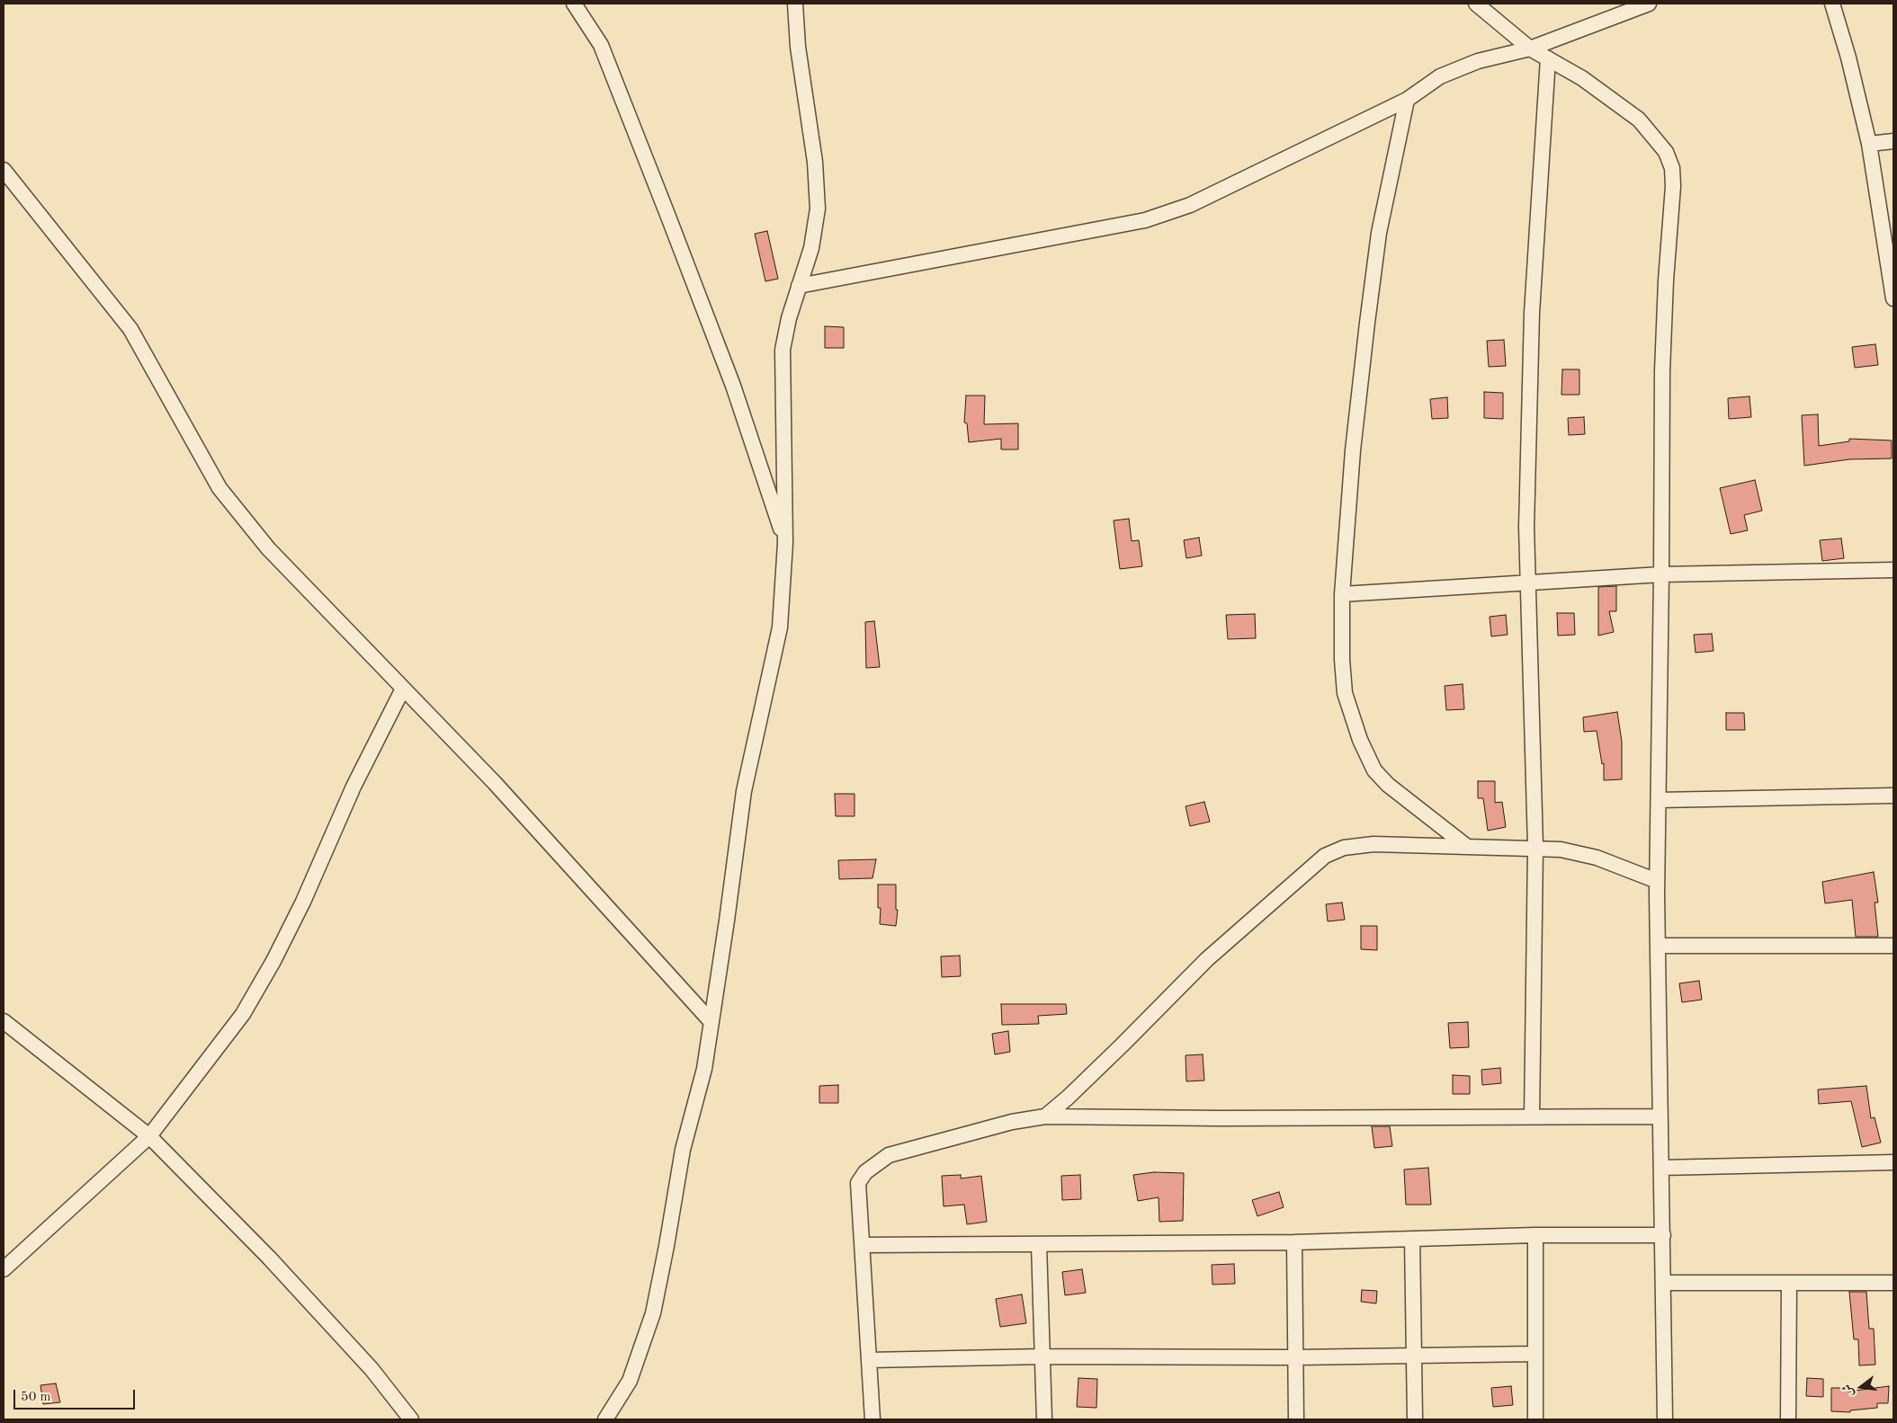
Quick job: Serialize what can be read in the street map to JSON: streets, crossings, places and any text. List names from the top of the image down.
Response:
{
  "scale_bar": "50 m",
  "north": "left"
}
